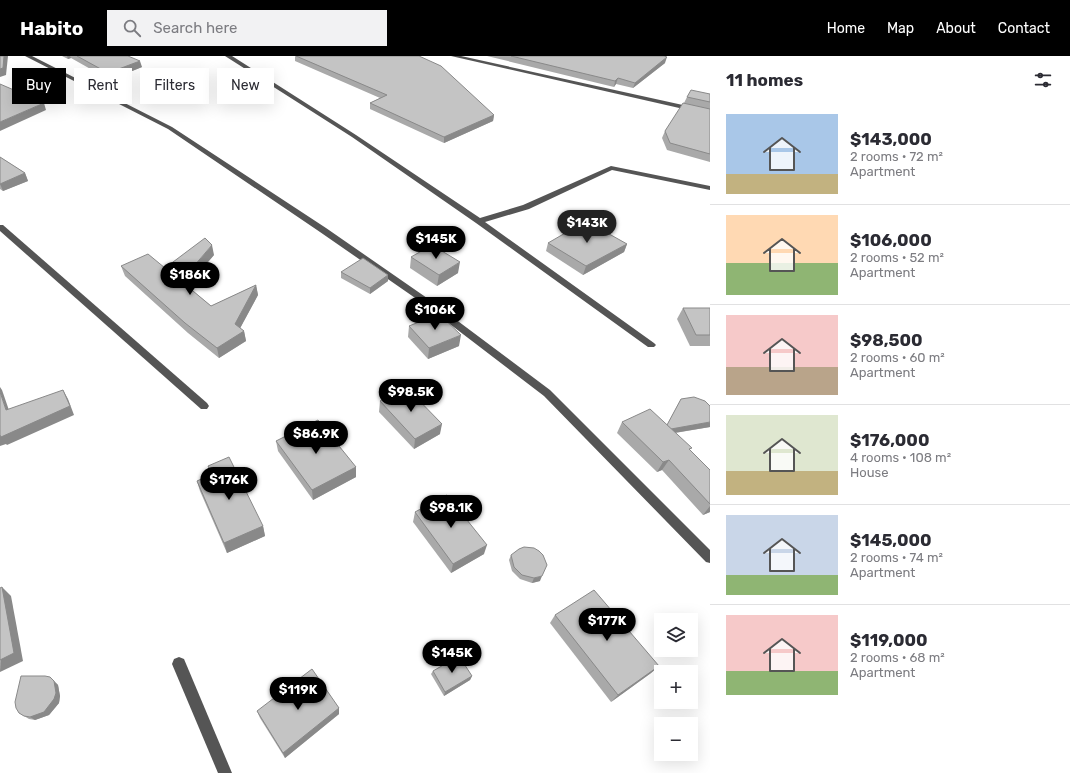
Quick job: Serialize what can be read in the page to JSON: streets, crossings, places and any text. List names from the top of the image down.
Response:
{
  "page": {
    "header": "Habito",
    "search": "Search here",
    "nav": [
      "Home",
      "Map",
      "About",
      "Contact"
    ],
    "heading": "11 homes",
    "chip": [
      "Buy",
      "Rent",
      "Filters",
      "New"
    ],
    "list": [
      {
        "name": "$143,000",
        "note": "2 rooms · 72 m² · Apartment"
      },
      {
        "name": "$106,000",
        "note": "2 rooms · 52 m² · Apartment"
      },
      {
        "name": "$98,500",
        "note": "2 rooms · 60 m² · Apartment"
      },
      {
        "name": "$176,000",
        "note": "4 rooms · 108 m² · House"
      },
      {
        "name": "$145,000",
        "note": "2 rooms · 74 m² · Apartment"
      },
      {
        "name": "$119,000",
        "note": "2 rooms · 68 m² · Apartment"
      }
    ],
    "price": [
      "$143K",
      "$145K",
      "$186K",
      "$106K",
      "$98.5K",
      "$86.9K",
      "$176K",
      "$98.1K",
      "$177K",
      "$145K",
      "$119K"
    ],
    "map_buttons": ["+", "−"]
  }
}
